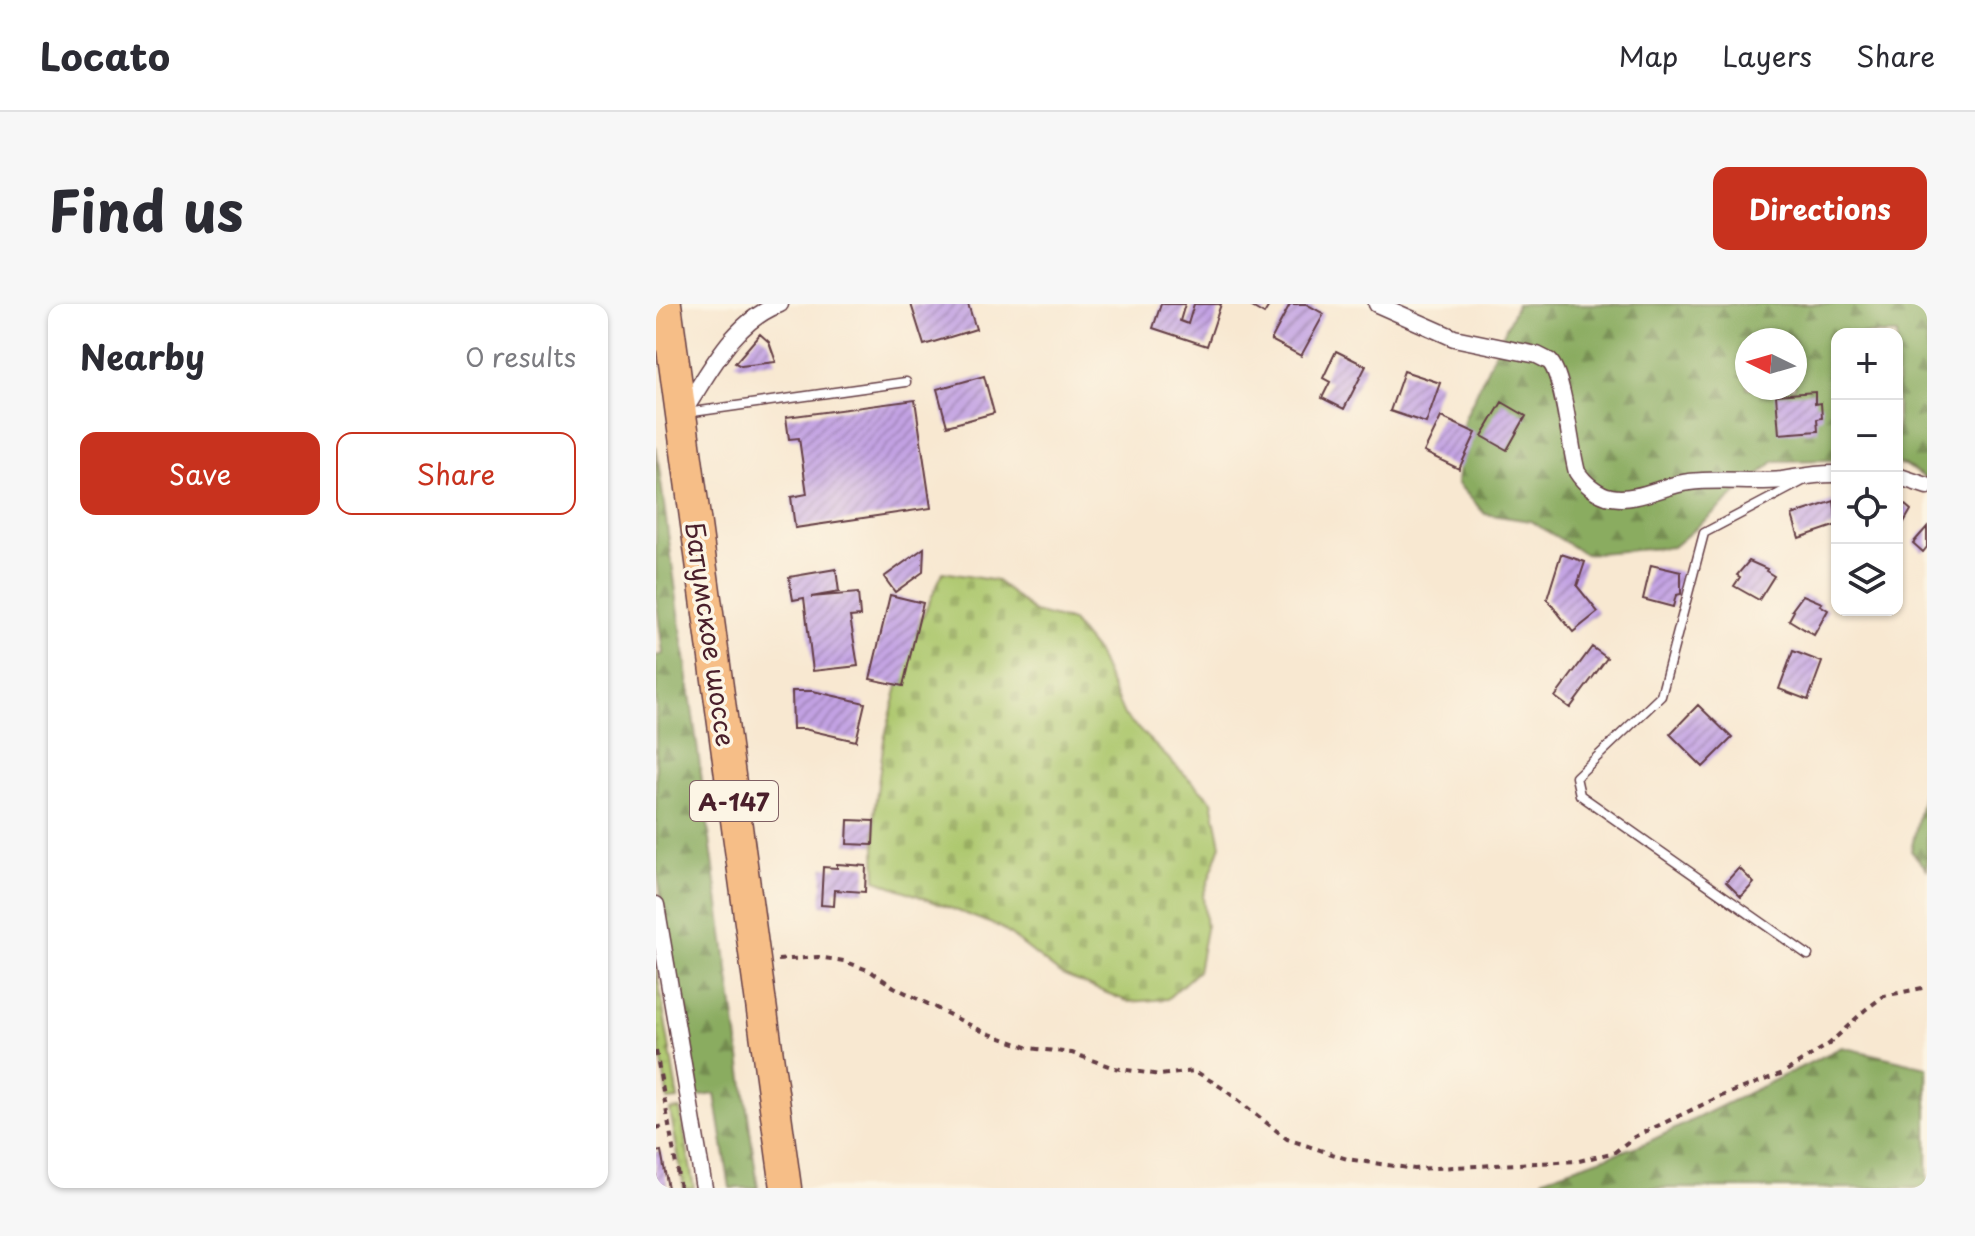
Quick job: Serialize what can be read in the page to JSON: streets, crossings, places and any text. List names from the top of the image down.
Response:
{
  "streets": {
    "highway": ["Батумское шоссе", "А-147"]
  },
  "north": "left",
  "page": {
    "header": "Locato",
    "nav": ["Map", "Layers", "Share"],
    "title": "Find us",
    "buttons": [
      "Directions",
      ["Save", "Share"]
    ],
    "heading": ["Nearby", "0 results"],
    "map_buttons": ["+", "−"]
  }
}
